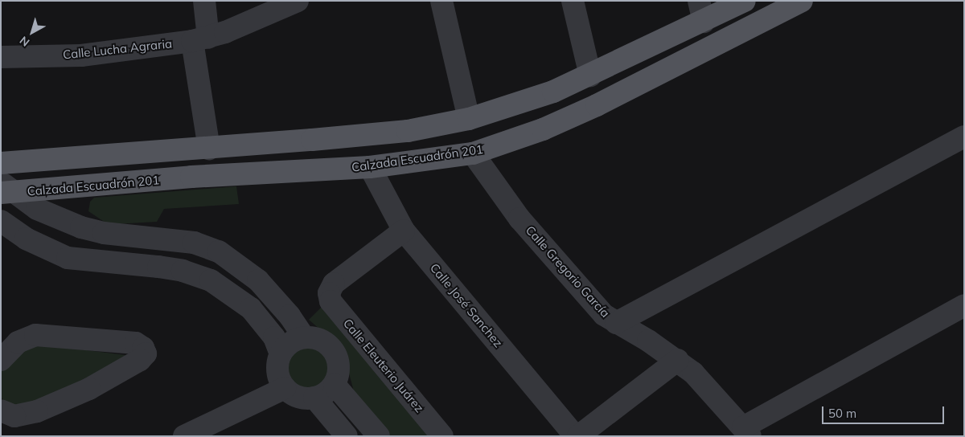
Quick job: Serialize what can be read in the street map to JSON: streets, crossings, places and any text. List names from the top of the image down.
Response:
{
  "streets": {
    "main road": ["Calzada Escuadrón 201"],
    "street": [
      "Calle Lucha Agraria",
      "Calle Gregorio García",
      "Calle José Sanchez",
      "Calle Eleuterio Juárez"
    ]
  },
  "crossings": [
    ["Calzada Escuadrón 201", "Calle Gregorio García"],
    ["Calzada Escuadrón 201", "Calle José Sanchez"],
    ["Calle José Sanchez", "Calle Eleuterio Juárez"]
  ],
  "scale_bar": "50 m",
  "north": "bottom left"
}
